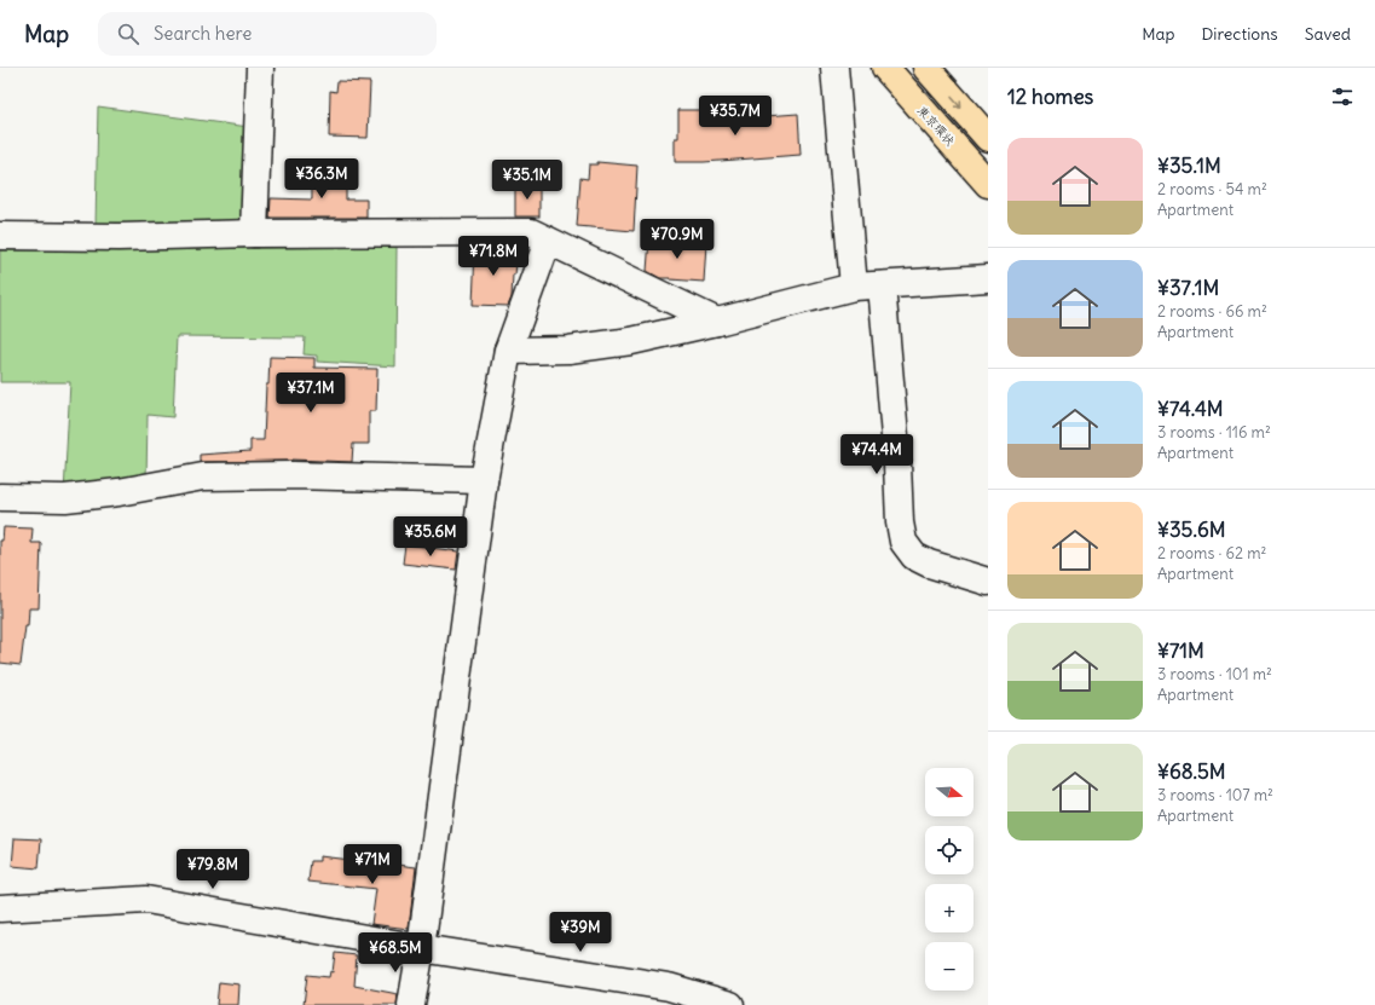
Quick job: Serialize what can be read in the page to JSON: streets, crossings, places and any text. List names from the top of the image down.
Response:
{
  "streets": {
    "highway": ["東京環状"]
  },
  "north": "right",
  "page": {
    "header": "Map",
    "search": "Search here",
    "nav": ["Map", "Directions", "Saved"],
    "heading": "12 homes",
    "price": [
      "¥35.7M",
      "¥36.3M",
      "¥35.1M",
      "¥70.9M",
      "¥71.8M",
      "¥37.1M",
      "¥74.4M",
      "¥35.6M",
      "¥71M",
      "¥79.8M",
      "¥39M",
      "¥68.5M"
    ],
    "list": [
      {
        "name": "¥35.1M",
        "note": "2 rooms · 54 m² · Apartment"
      },
      {
        "name": "¥37.1M",
        "note": "2 rooms · 66 m² · Apartment"
      },
      {
        "name": "¥74.4M",
        "note": "3 rooms · 116 m² · Apartment"
      },
      {
        "name": "¥35.6M",
        "note": "2 rooms · 62 m² · Apartment"
      },
      {
        "name": "¥71M",
        "note": "3 rooms · 101 m² · Apartment"
      },
      {
        "name": "¥68.5M",
        "note": "3 rooms · 107 m² · Apartment"
      }
    ],
    "map_buttons": ["+", "−"]
  }
}
